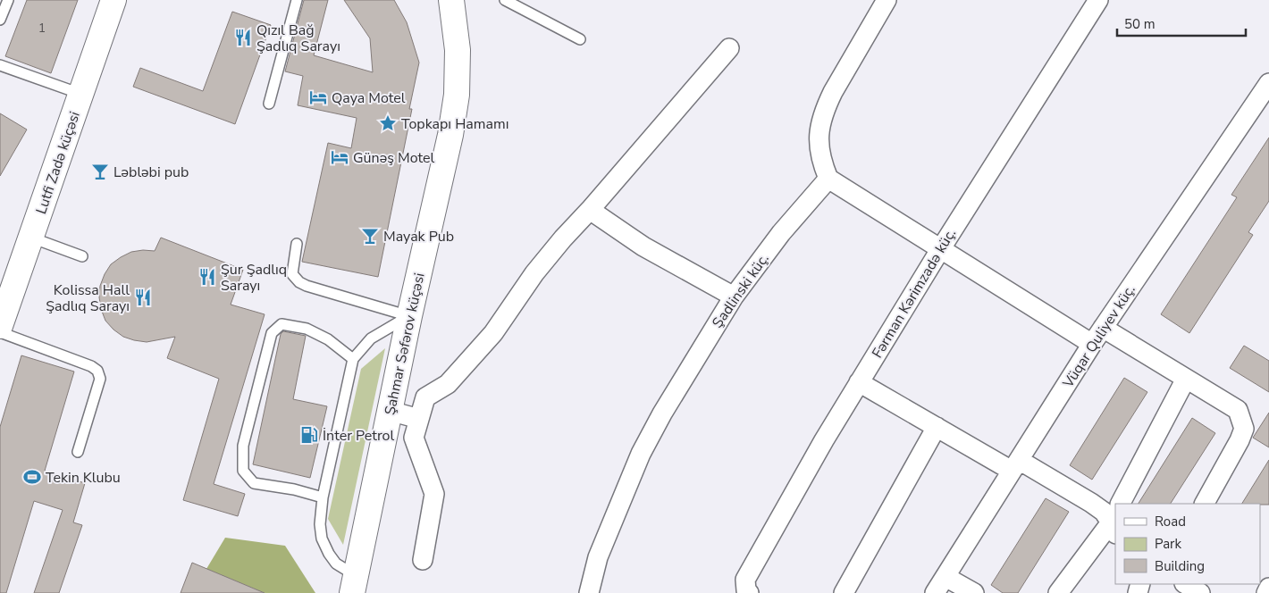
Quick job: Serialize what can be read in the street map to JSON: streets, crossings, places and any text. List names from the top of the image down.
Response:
{
  "streets": {
    "main road": ["Lutfi Zadə küçəsi", "Şahmar Səfərov küçəsi"],
    "street": ["Şadlinski küç.", "Fərman Kərimzadə küç.", "Vüqar Quliyev küç."]
  },
  "places": {
    "restaurant": ["Qızıl Bağ Şadlıq Sarayı", "Şur Şadlıq Sarayı", "Kolissa Hall Şadlıq Sarayı"],
    "hotel": ["Qaya Motel", "Günəş Motel"],
    "place": ["Topkapı Hamamı"],
    "bar": ["Ləbləbi pub", "Mayak Pub"],
    "fuel station": ["İnter Petrol"],
    "sports": ["Tekin Klubu"]
  },
  "house_numbers": ["1"],
  "legend": ["Road", "Park", "Building"],
  "scale_bar": "50 m"
}
